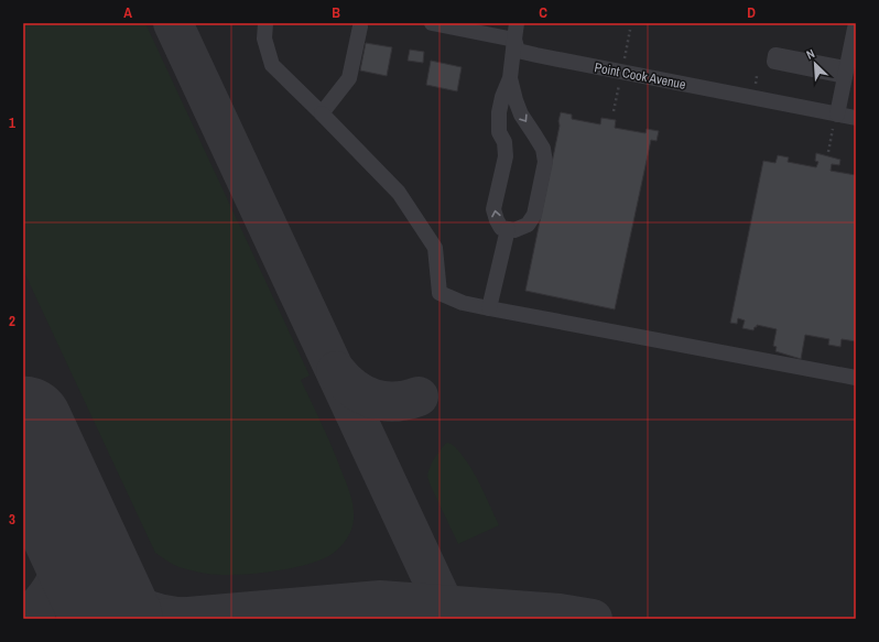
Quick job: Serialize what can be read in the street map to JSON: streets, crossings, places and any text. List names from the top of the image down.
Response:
{
  "streets": {
    "street": ["Point Cook Avenue"]
  },
  "north": "top left",
  "grid": {
    "columns": [
      "A",
      "B",
      "C",
      "D"
    ],
    "rows": ["1", "2", "3"]
  }
}
